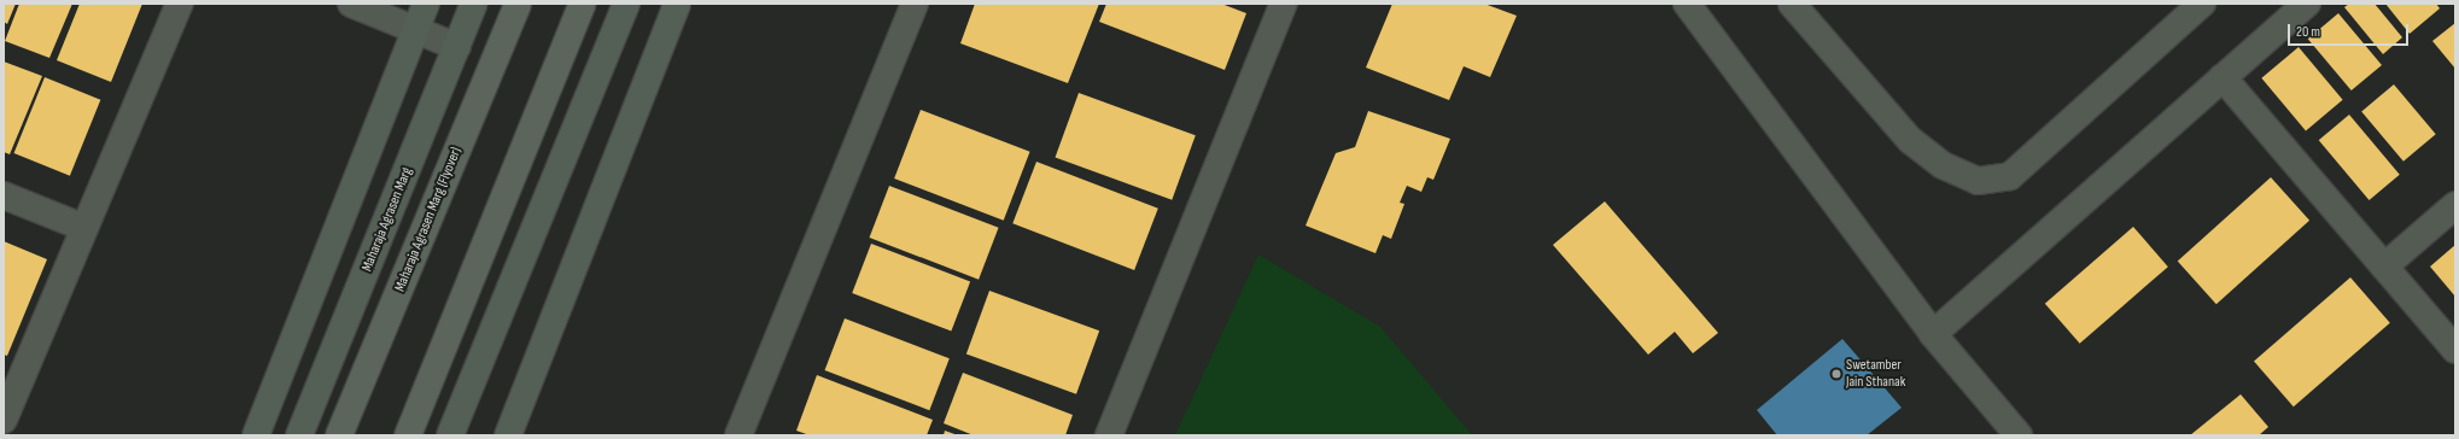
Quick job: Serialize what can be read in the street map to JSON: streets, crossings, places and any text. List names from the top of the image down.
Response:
{
  "streets": {
    "main road": ["Maharaja Agrasen Marg", "Maharaja Agrasen Marg (Flyover)"]
  },
  "places": ["Swetamber Jain Sthanak"],
  "scale_bar": "20 m"
}
